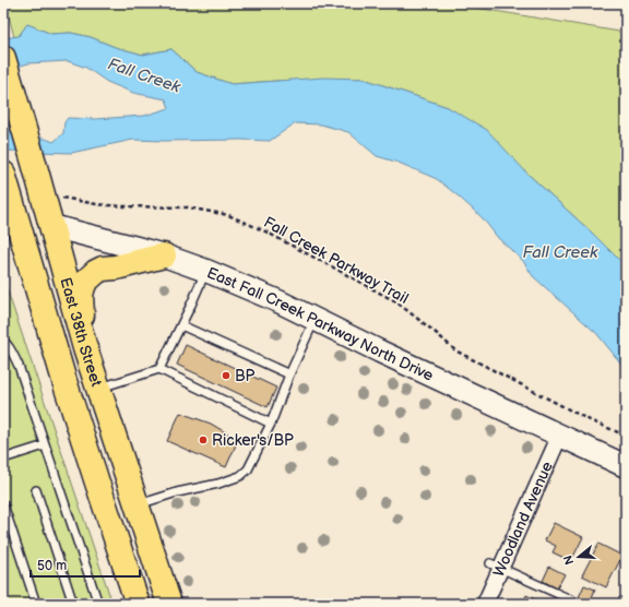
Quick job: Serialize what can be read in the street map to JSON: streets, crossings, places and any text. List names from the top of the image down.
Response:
{
  "streets": {
    "main road": ["East Fall Creek Parkway North Drive", "East 38th Street"],
    "street": ["Woodland Avenue"],
    "path": ["Fall Creek Parkway Trail"]
  },
  "crossings": [
    ["East Fall Creek Parkway North Drive", "East 38th Street"],
    ["East Fall Creek Parkway North Drive", "Woodland Avenue"]
  ],
  "water": ["Fall Creek"],
  "places": ["BP", "Ricker's/BP"],
  "scale_bar": "50 m",
  "north": "left"
}
